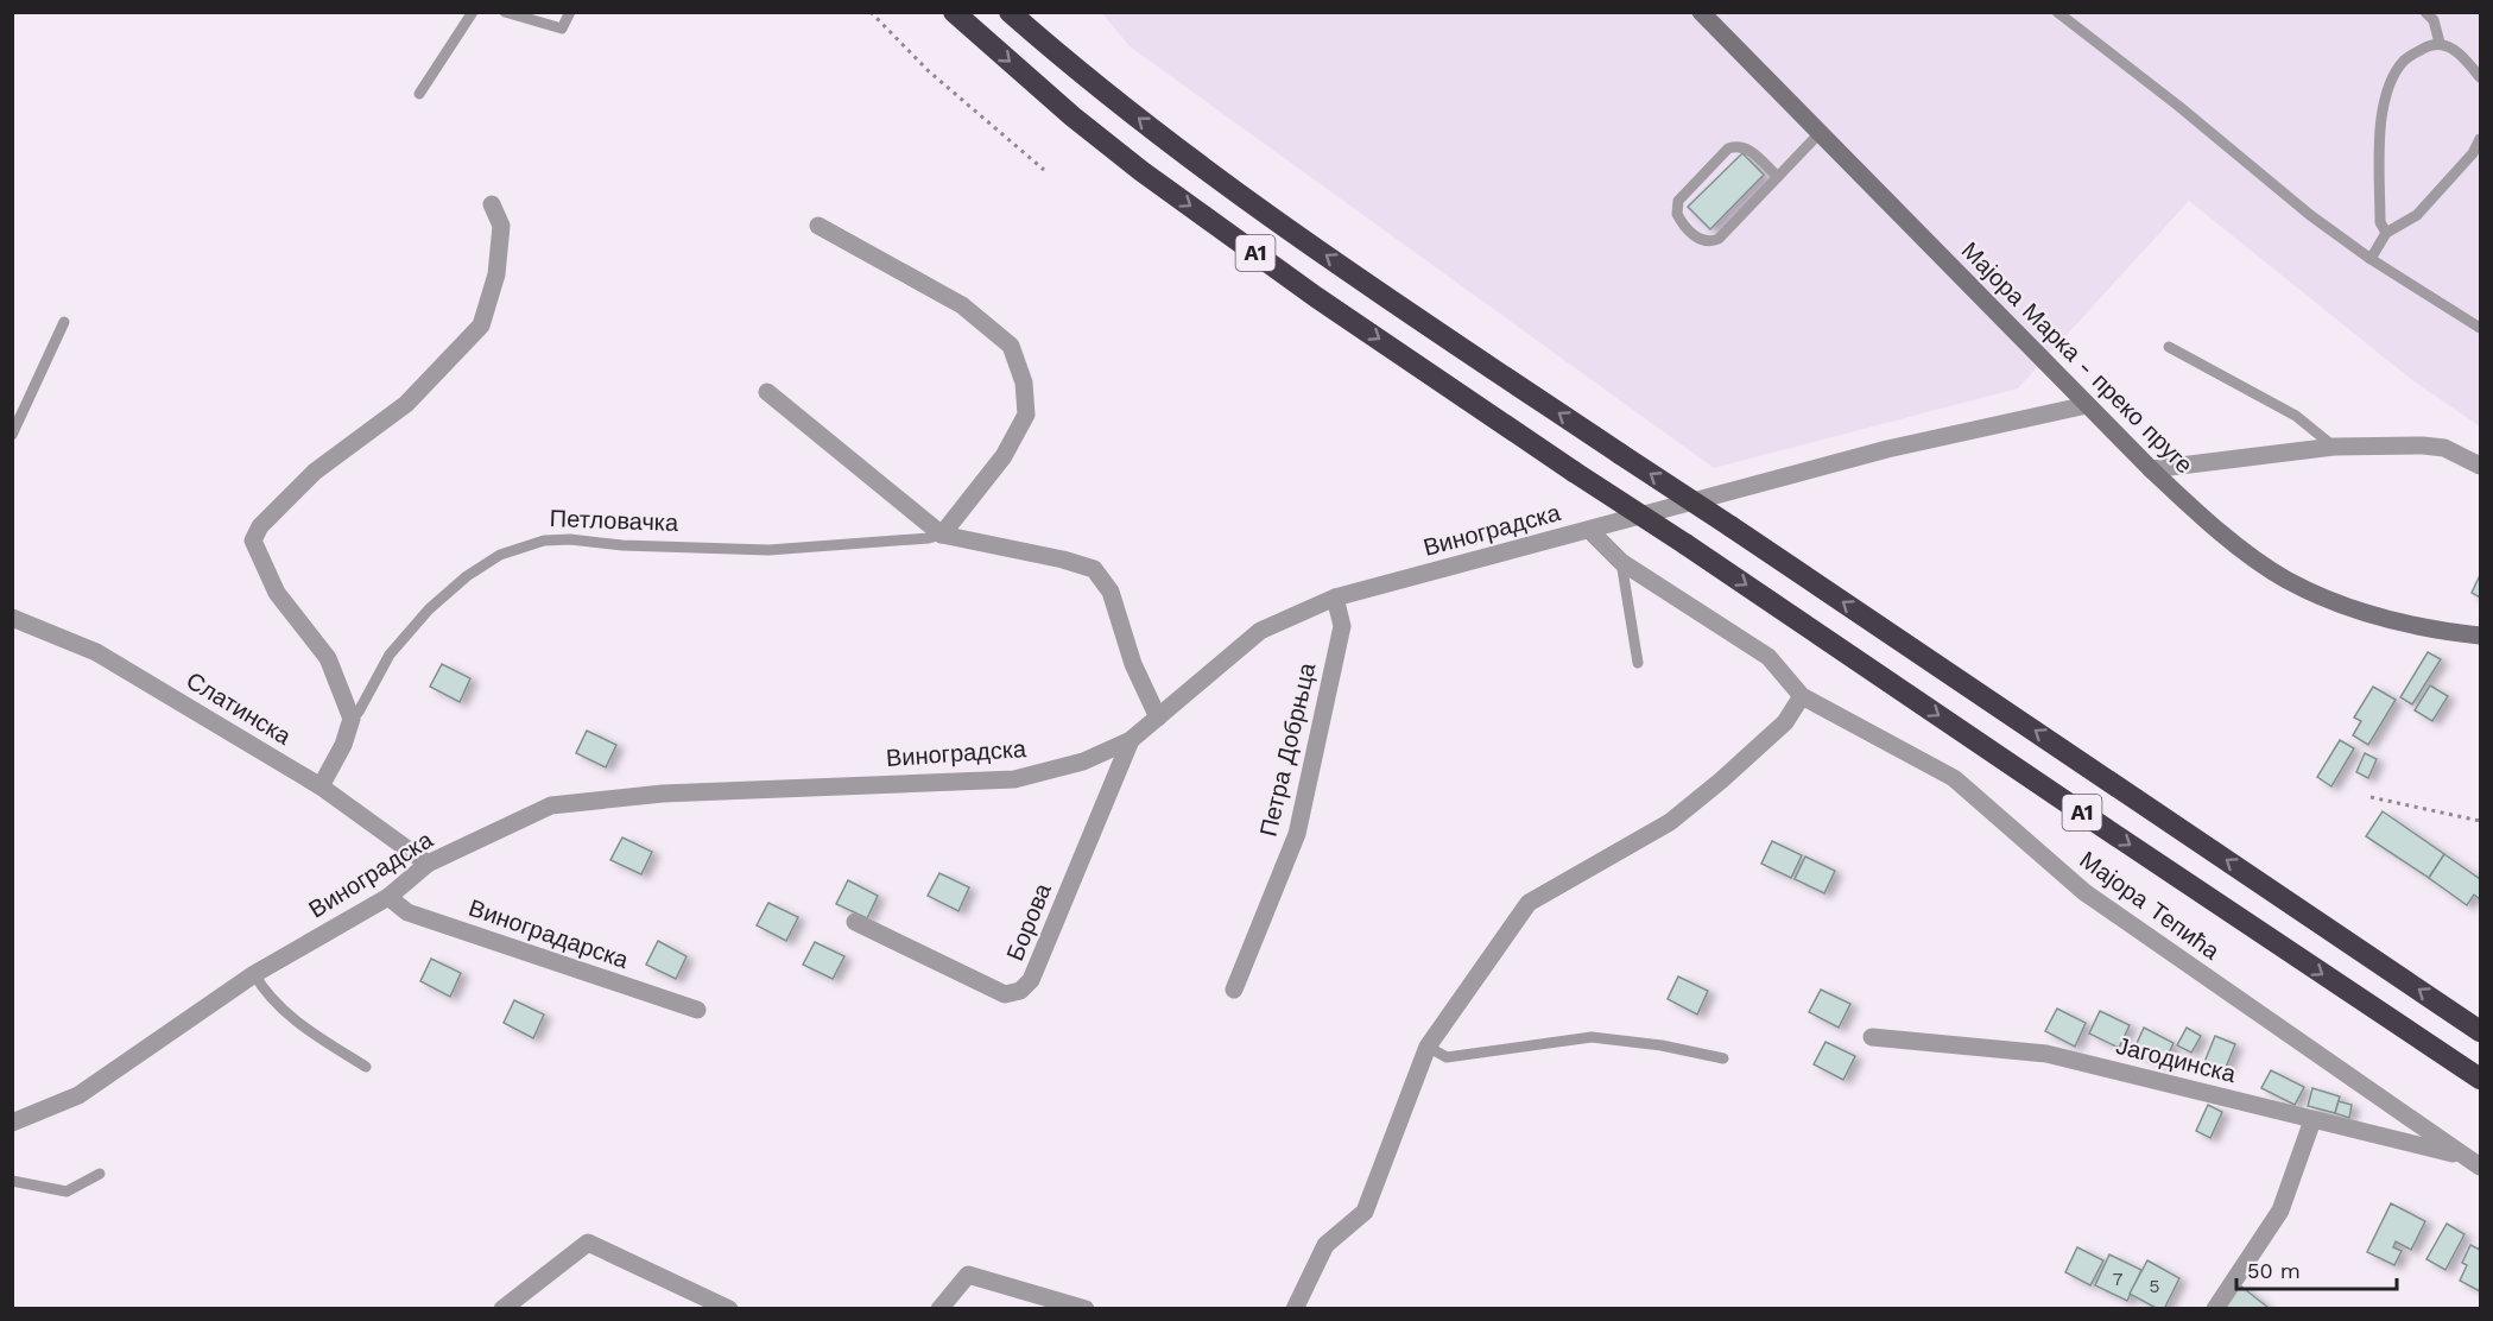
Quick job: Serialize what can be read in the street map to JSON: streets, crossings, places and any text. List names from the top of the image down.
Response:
{
  "streets": {
    "highway": ["A1"],
    "street": [
      "Мајора Марка - преко пруге",
      "Петловачка",
      "Виноградска",
      "Слатинска",
      "Петра Добрњца",
      "Мајора Тепића",
      "Борова",
      "Виноградарска",
      "Јагодинска"
    ]
  },
  "crossings": [
    ["Мајора Марка - преко пруге", "Виноградска"],
    ["Петловачка", "Виноградска"],
    ["Петловачка", "Слатинска"],
    ["Виноградска", "Слатинска"],
    ["Виноградска", "Петра Добрњца"],
    ["Виноградска", "Мајора Тепића"],
    ["Виноградска", "Борова"],
    ["Виноградска", "Виноградарска"],
    ["Мајора Тепића", "Јагодинска"]
  ],
  "house_numbers": ["7", "5"],
  "scale_bar": "50 m"
}
